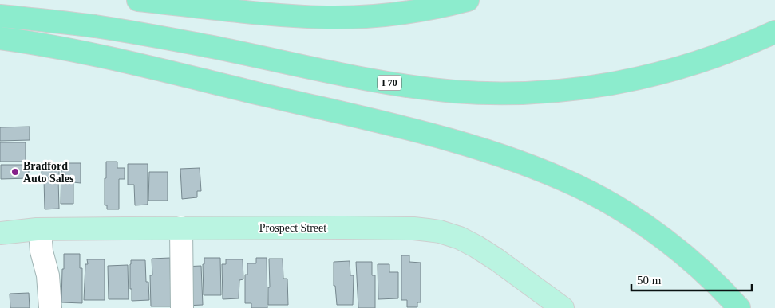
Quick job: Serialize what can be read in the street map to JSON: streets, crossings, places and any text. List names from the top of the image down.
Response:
{
  "streets": {
    "highway": ["I 70"],
    "main road": ["Prospect Street"]
  },
  "places": ["Bradford Auto Sales"],
  "scale_bar": "50 m"
}
